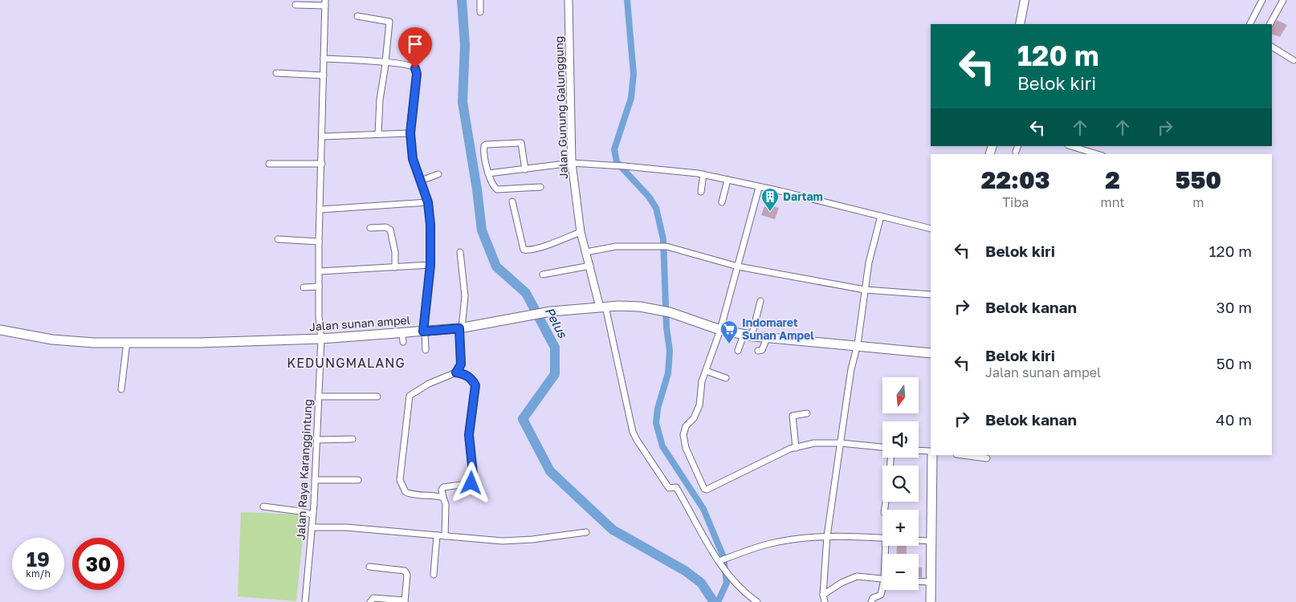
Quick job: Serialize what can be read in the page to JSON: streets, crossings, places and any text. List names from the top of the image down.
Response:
{
  "streets": {
    "main road": ["Jalan sunan ampel"],
    "street": ["Jalan Gunung Galunggung", "Jalan Raya Karanggintung"]
  },
  "crossings": [
    ["Jalan Gunung Galunggung", "Jalan sunan ampel"],
    ["Jalan sunan ampel", "Jalan Raya Karanggintung"]
  ],
  "districts": ["KEDUNGMALANG"],
  "water": ["Pelus"],
  "places": {
    "building": ["Dartam"],
    "supermarket": ["Indomaret Sunan Ampel"]
  },
  "north": "bottom",
  "page": {
    "turn": ["120 m", "Belok kiri"],
    "eta": [
      "22:03",
      "Tiba",
      "2",
      "mnt",
      "550",
      "m"
    ],
    "list": [
      {
        "name": "Belok kiri",
        "value": "120 m"
      },
      {
        "name": "Belok kanan",
        "value": "30 m"
      },
      {
        "name": "Belok kiri",
        "note": "Jalan sunan ampel",
        "value": "50 m"
      },
      {
        "name": "Belok kanan",
        "value": "40 m"
      }
    ],
    "map_buttons": ["+", "−"],
    "speed": "19 km/h",
    "limit": "30"
  }
}
